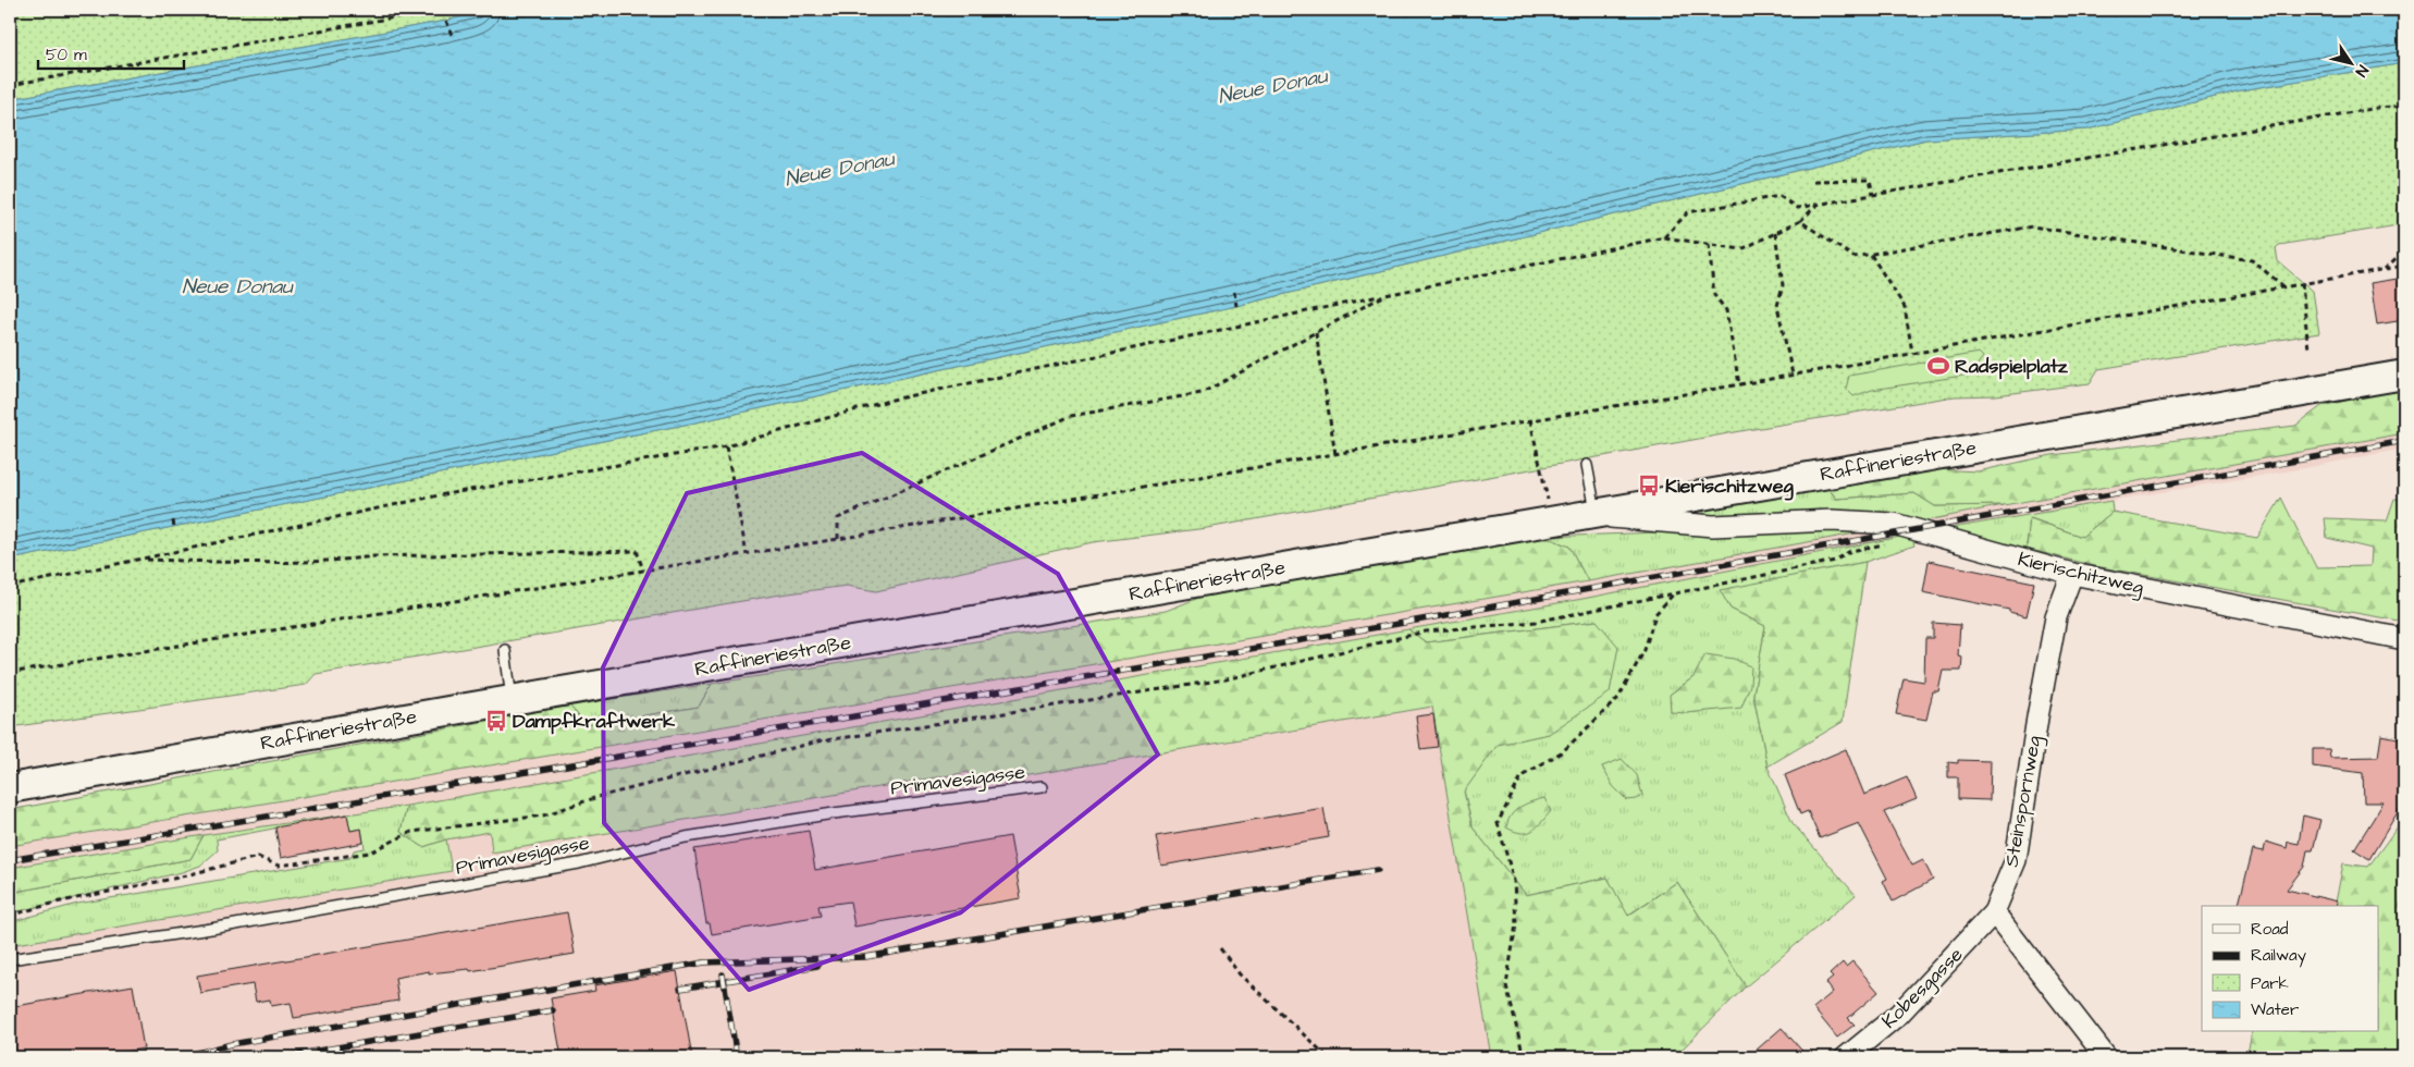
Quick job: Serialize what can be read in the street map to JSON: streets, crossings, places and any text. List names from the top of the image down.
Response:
{
  "streets": {
    "main road": ["Raffineriestraße"],
    "street": ["Kierischitzweg", "Steinspornweg", "Kobesgasse"],
    "lane": ["Primavesigasse"]
  },
  "crossings": [
    ["Raffineriestraße", "Kierischitzweg"],
    ["Kierischitzweg", "Steinspornweg"],
    ["Steinspornweg", "Kobesgasse"]
  ],
  "water": ["Neue Donau"],
  "places": {
    "sports": ["Radspielplatz"],
    "bus stop": ["Kierischitzweg", "Dampfkraftwerk"]
  },
  "legend": [
    "Road",
    "Railway",
    "Park",
    "Water"
  ],
  "scale_bar": "50 m",
  "north": "bottom right"
}
